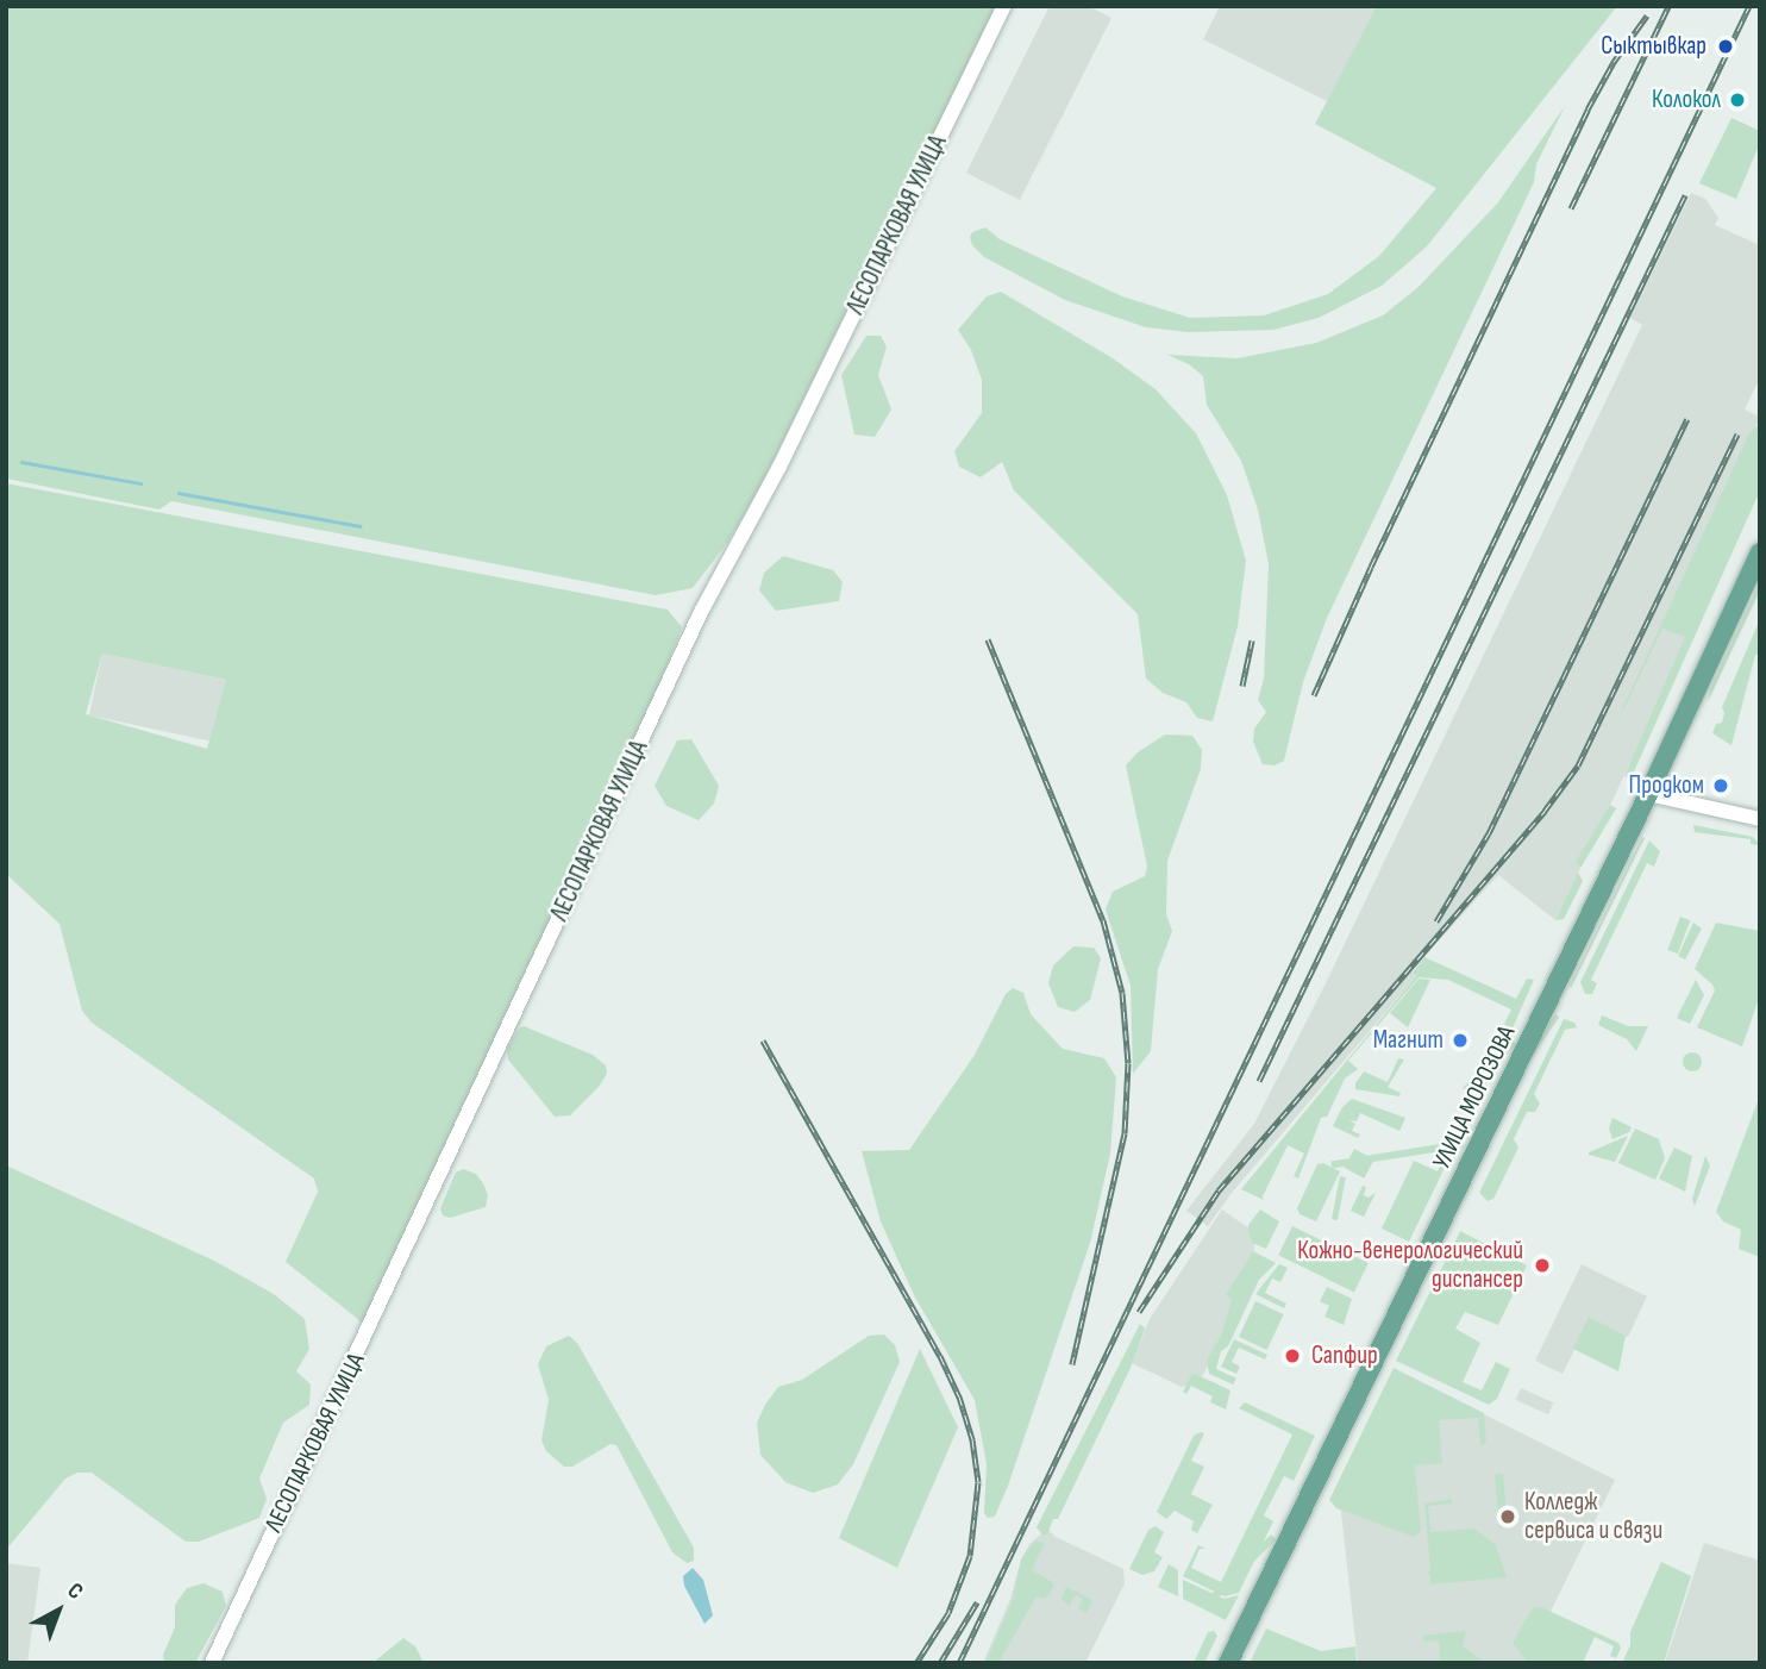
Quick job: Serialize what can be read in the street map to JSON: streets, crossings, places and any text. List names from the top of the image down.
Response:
{
  "streets": {
    "main road": ["УЛИЦА МОРОЗОВА"],
    "street": ["ЛЕСОПАРКОВАЯ УЛИЦА"]
  },
  "places": [
    "Сыктывкар",
    "Колокол",
    "Продком",
    "Магнит",
    "Кожно-венерологический диспансер",
    "Сапфир",
    "Колледж сервиса и связи"
  ],
  "north": "top right"
}
